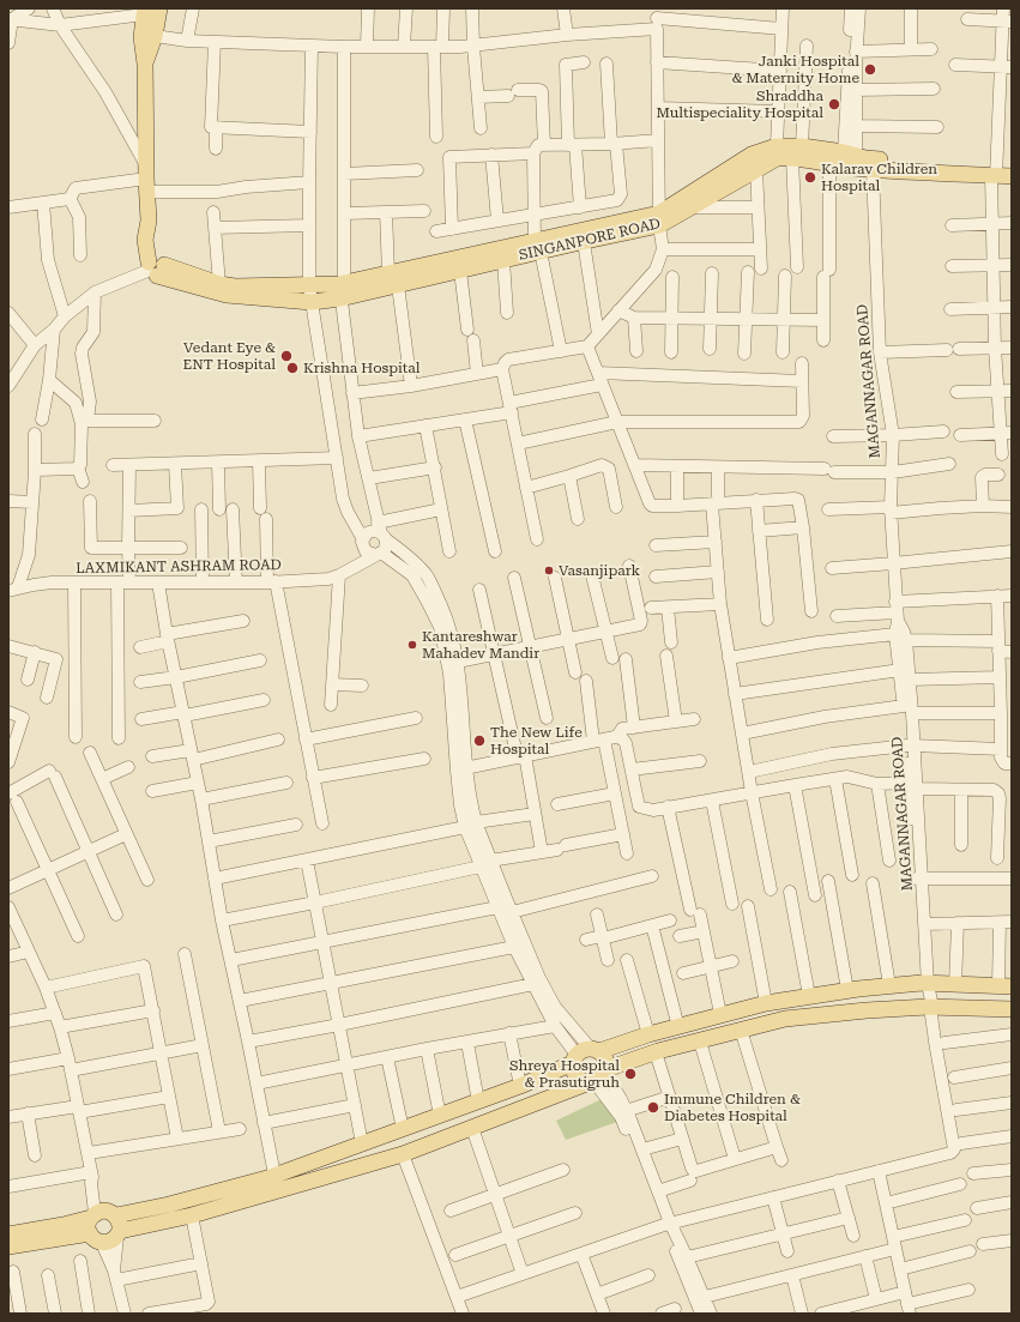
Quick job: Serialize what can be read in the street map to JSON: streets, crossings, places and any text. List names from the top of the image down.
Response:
{
  "streets": {
    "main road": ["SINGANPORE ROAD"],
    "street": ["MAGANNAGAR ROAD", "LAXMIKANT ASHRAM ROAD"]
  },
  "crossings": [
    ["SINGANPORE ROAD", "MAGANNAGAR ROAD"]
  ],
  "places": [
    "Janki Hospital & Maternity Home",
    "Shraddha Multispeciality Hospital",
    "Kalarav Children Hospital",
    "Vedant Eye & ENT Hospital",
    "Krishna Hospital",
    "Vasanjipark",
    "Kantareshwar Mahadev Mandir",
    "The New Life Hospital",
    "Shreya Hospital & Prasutigruh",
    "Immune Children & Diabetes Hospital"
  ]
}
